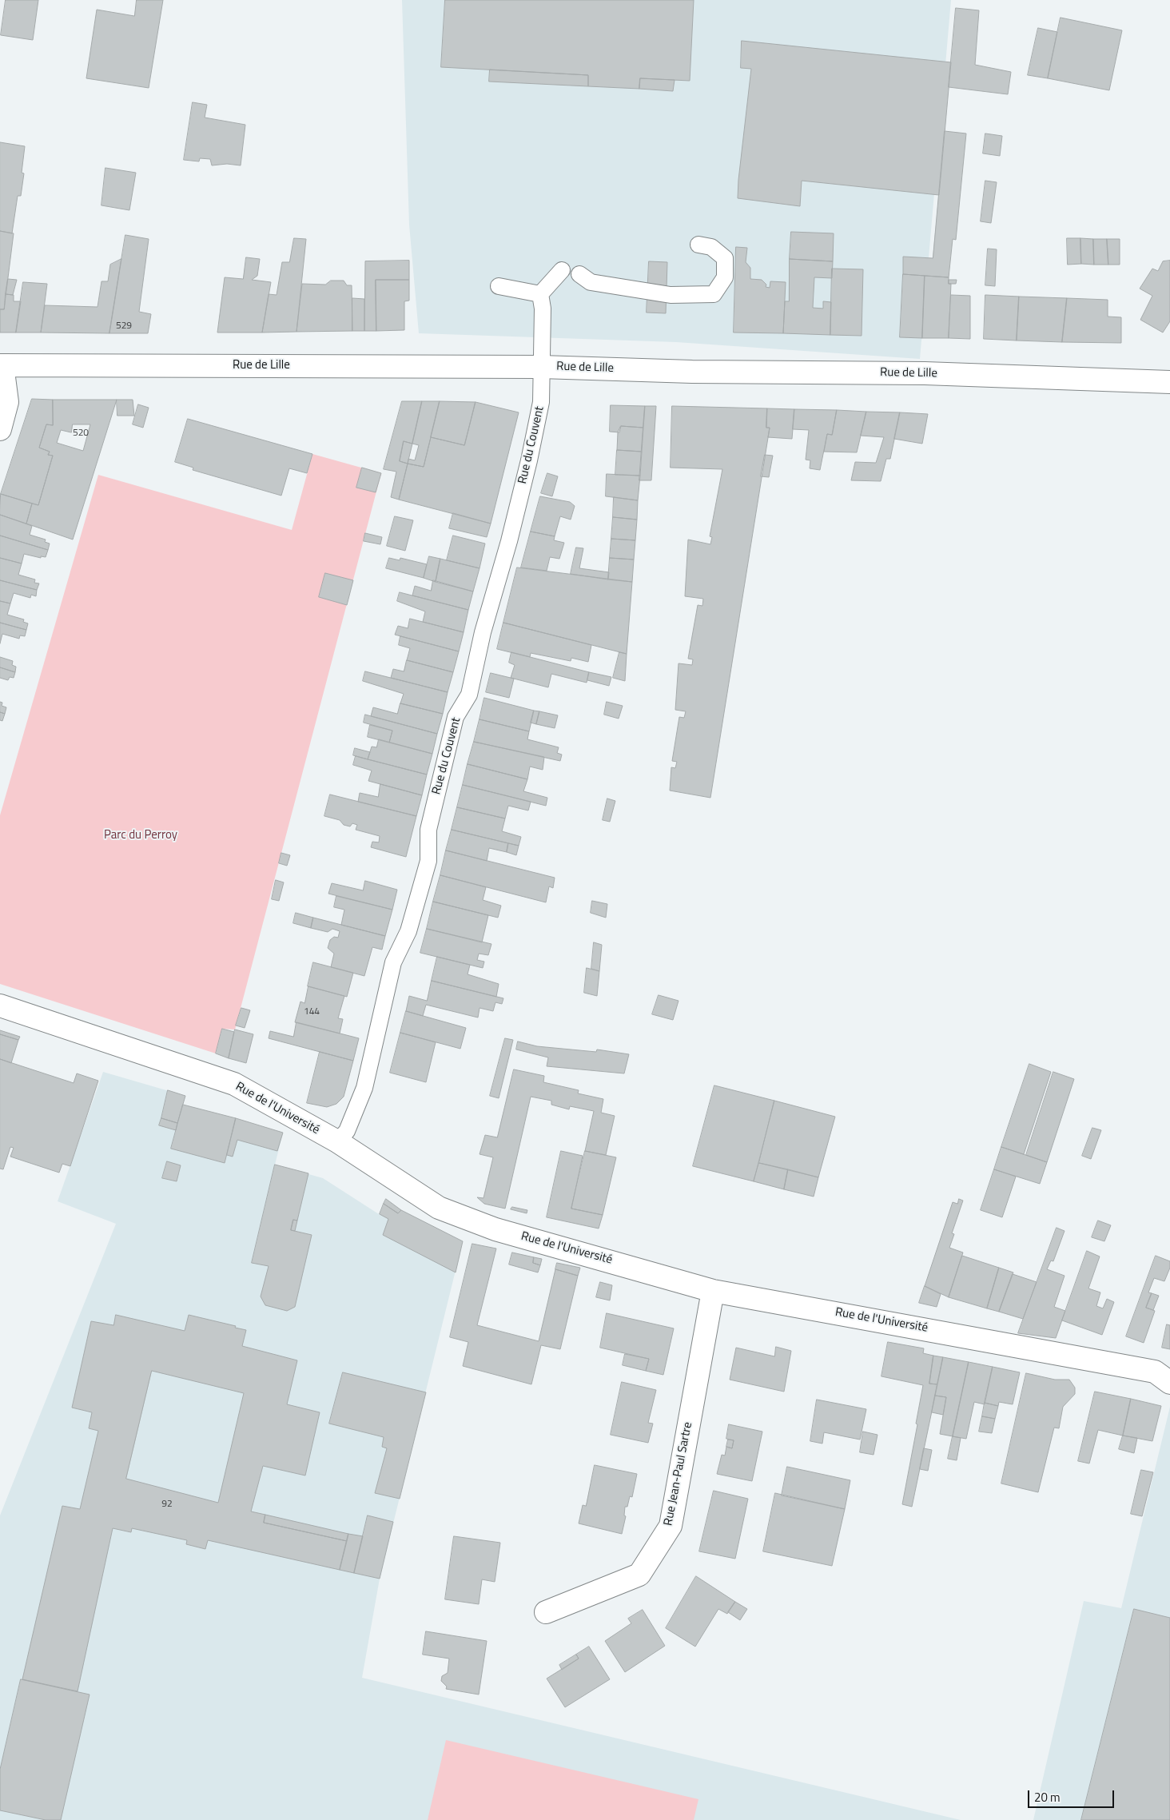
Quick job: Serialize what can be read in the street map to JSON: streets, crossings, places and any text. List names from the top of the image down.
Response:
{
  "streets": {
    "street": ["Rue de Lille", "Rue de l'Université", "Rue Jean-Paul Sartre"],
    "lane": ["Rue du Couvent"]
  },
  "crossings": [
    ["Rue de Lille", "Rue du Couvent"],
    ["Rue du Couvent", "Rue de l'Université"],
    ["Rue de l'Université", "Rue Jean-Paul Sartre"]
  ],
  "parks": ["Parc du Perroy"],
  "house_numbers": [
    "529",
    "520",
    "144",
    "92"
  ],
  "scale_bar": "20 m"
}
